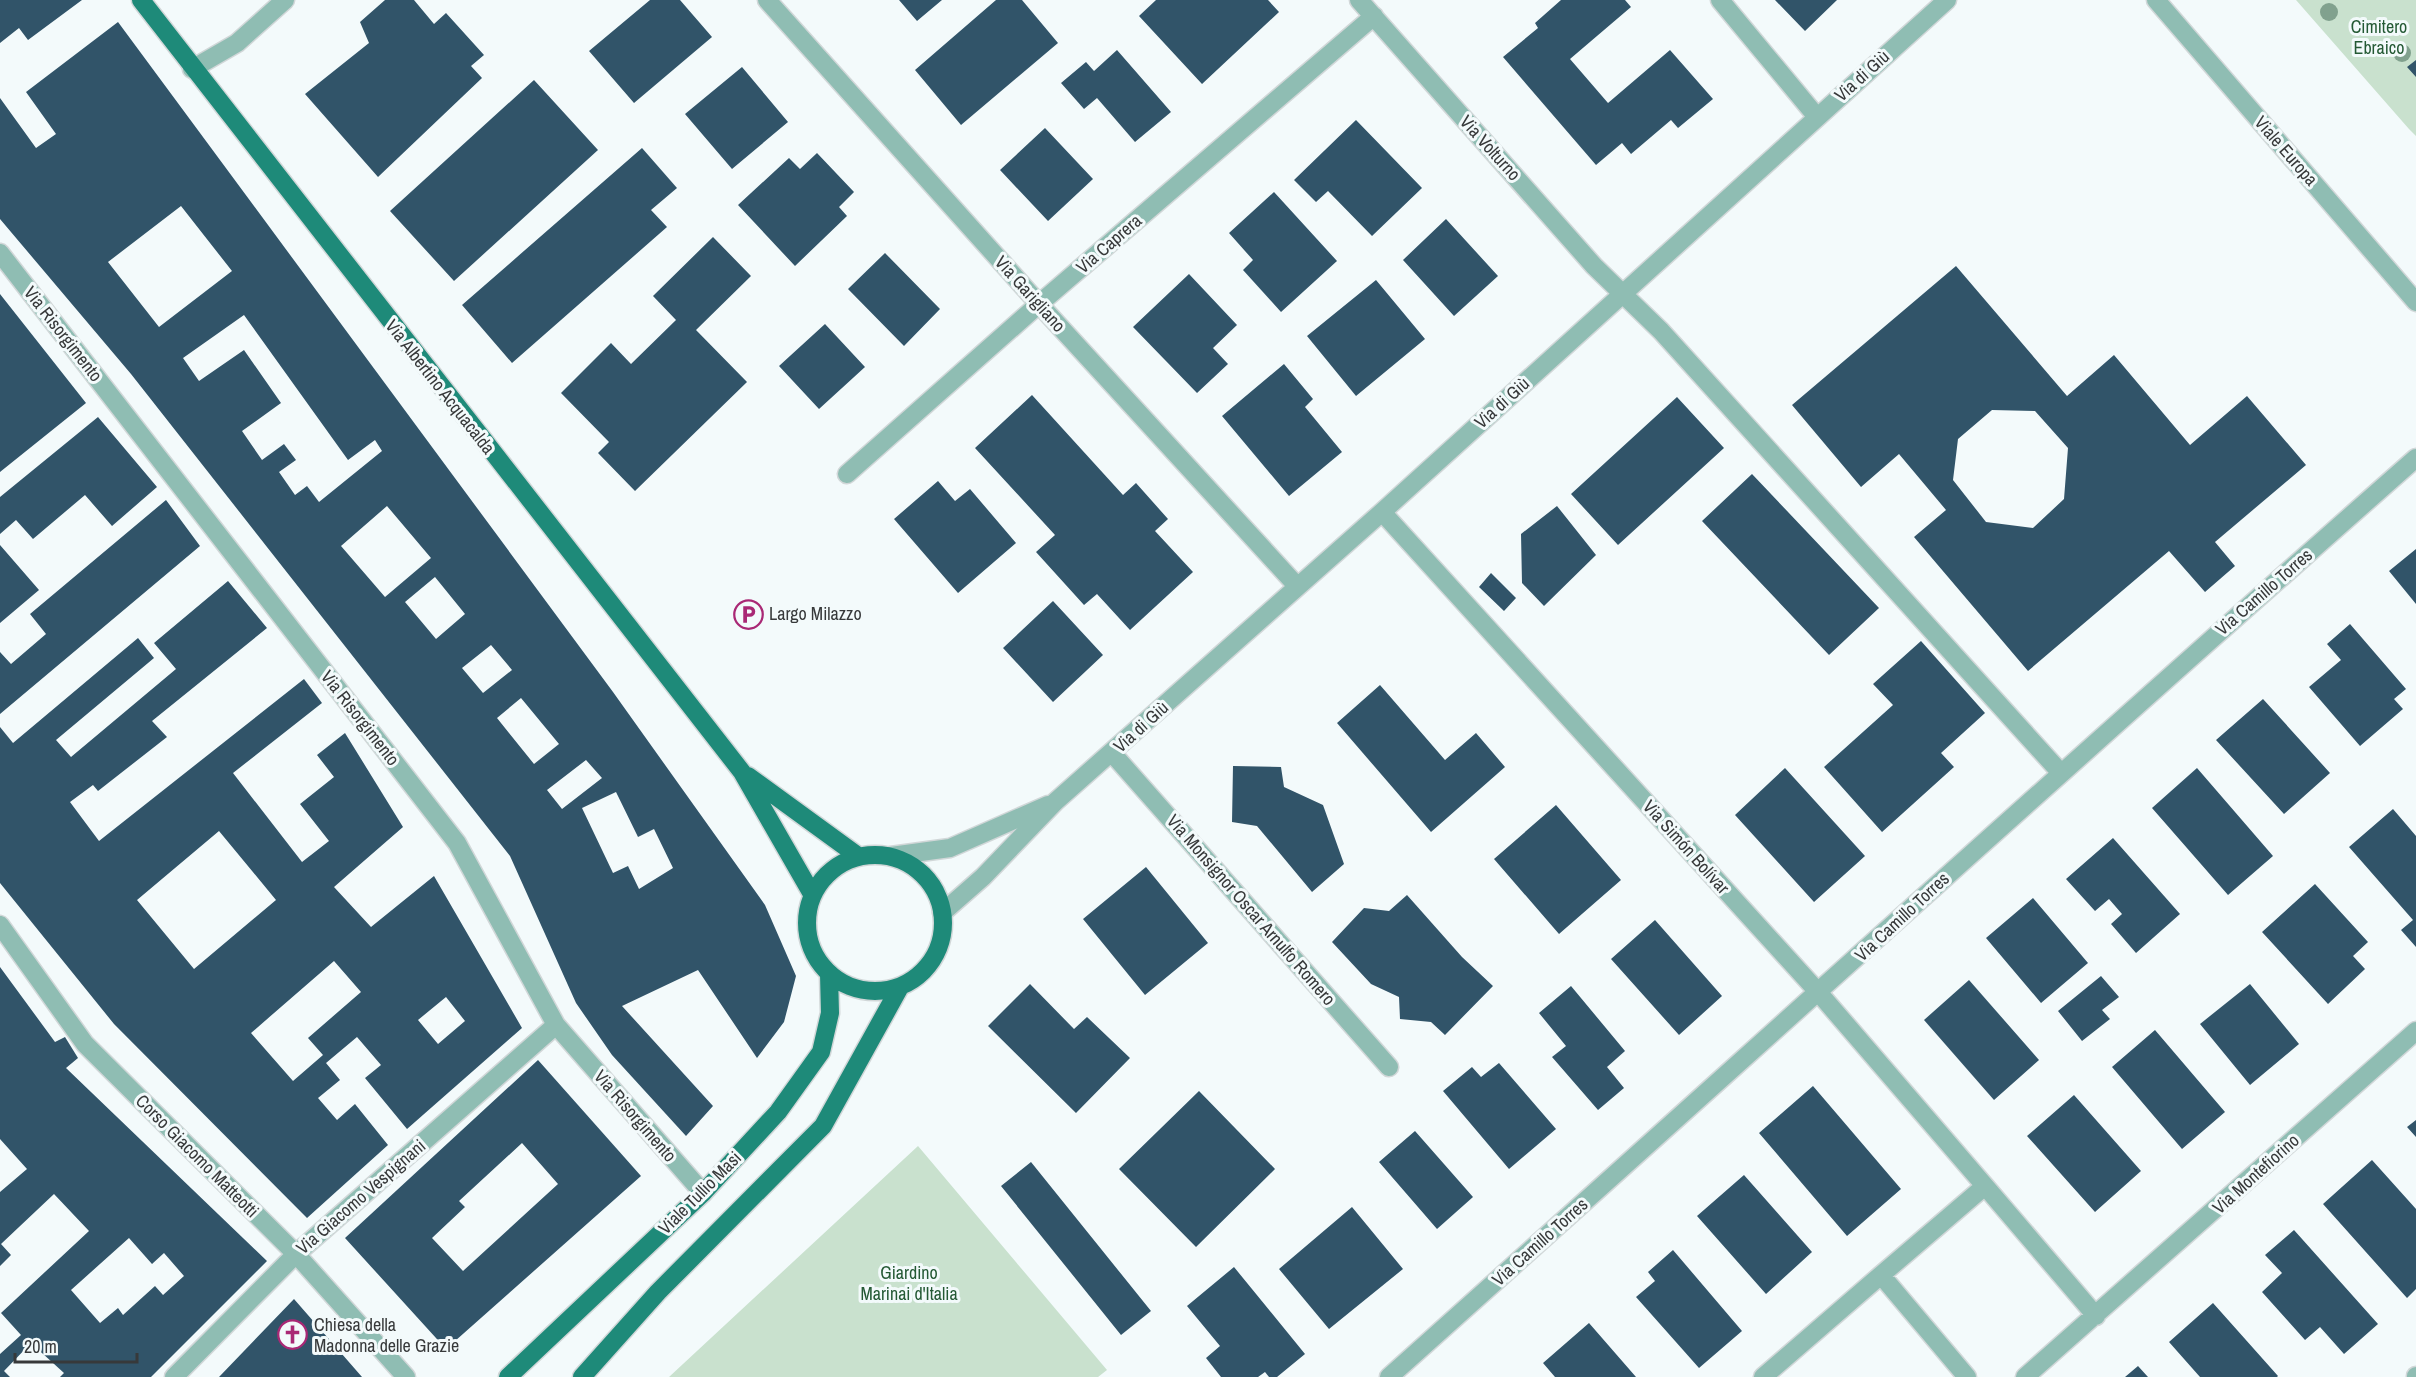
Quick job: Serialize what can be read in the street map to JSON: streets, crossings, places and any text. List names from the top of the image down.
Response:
{
  "streets": {
    "main road": ["Via Albertino Acquacalda", "Viale Tullio Masi"],
    "street": [
      "Via di Giù",
      "Via Volturno",
      "Viale Europa",
      "Via Caprera",
      "Via Garigliano",
      "Via Risorgimento",
      "Via Camillo Torres",
      "Via Simón Bolívar",
      "Via Monsignor Oscar Arnulfo Romero",
      "Corso Giacomo Matteotti",
      "Via Montefiorino",
      "Via Giacomo Vespignani"
    ]
  },
  "crossings": [
    ["Via di Giù", "Via Volturno"],
    ["Via di Giù", "Via Garigliano"],
    ["Via di Giù", "Via Albertino Acquacalda"],
    ["Via di Giù", "Via Simón Bolívar"],
    ["Via di Giù", "Via Monsignor Oscar Arnulfo Romero"],
    ["Via di Giù", "Viale Tullio Masi"],
    ["Via Volturno", "Via Caprera"],
    ["Via Volturno", "Via Camillo Torres"],
    ["Via Caprera", "Via Garigliano"],
    ["Via Risorgimento", "Viale Tullio Masi"],
    ["Via Risorgimento", "Via Giacomo Vespignani"],
    ["Via Albertino Acquacalda", "Viale Tullio Masi"],
    ["Via Camillo Torres", "Via Simón Bolívar"],
    ["Via Simón Bolívar", "Via Montefiorino"],
    ["Corso Giacomo Matteotti", "Via Giacomo Vespignani"]
  ],
  "parks": ["Cimitero Ebraico", "Giardino Marinai d'Italia"],
  "places": {
    "parking": ["Largo Milazzo"],
    "church": ["Chiesa della Madonna delle Grazie"]
  },
  "scale_bar": "20 m"
}
